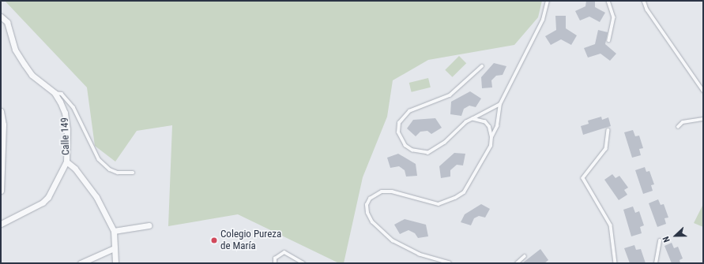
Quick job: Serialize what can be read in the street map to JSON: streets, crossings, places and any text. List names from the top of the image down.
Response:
{
  "streets": {
    "street": ["Calle 149"]
  },
  "places": ["Colegio Pureza de María"],
  "north": "left"
}
